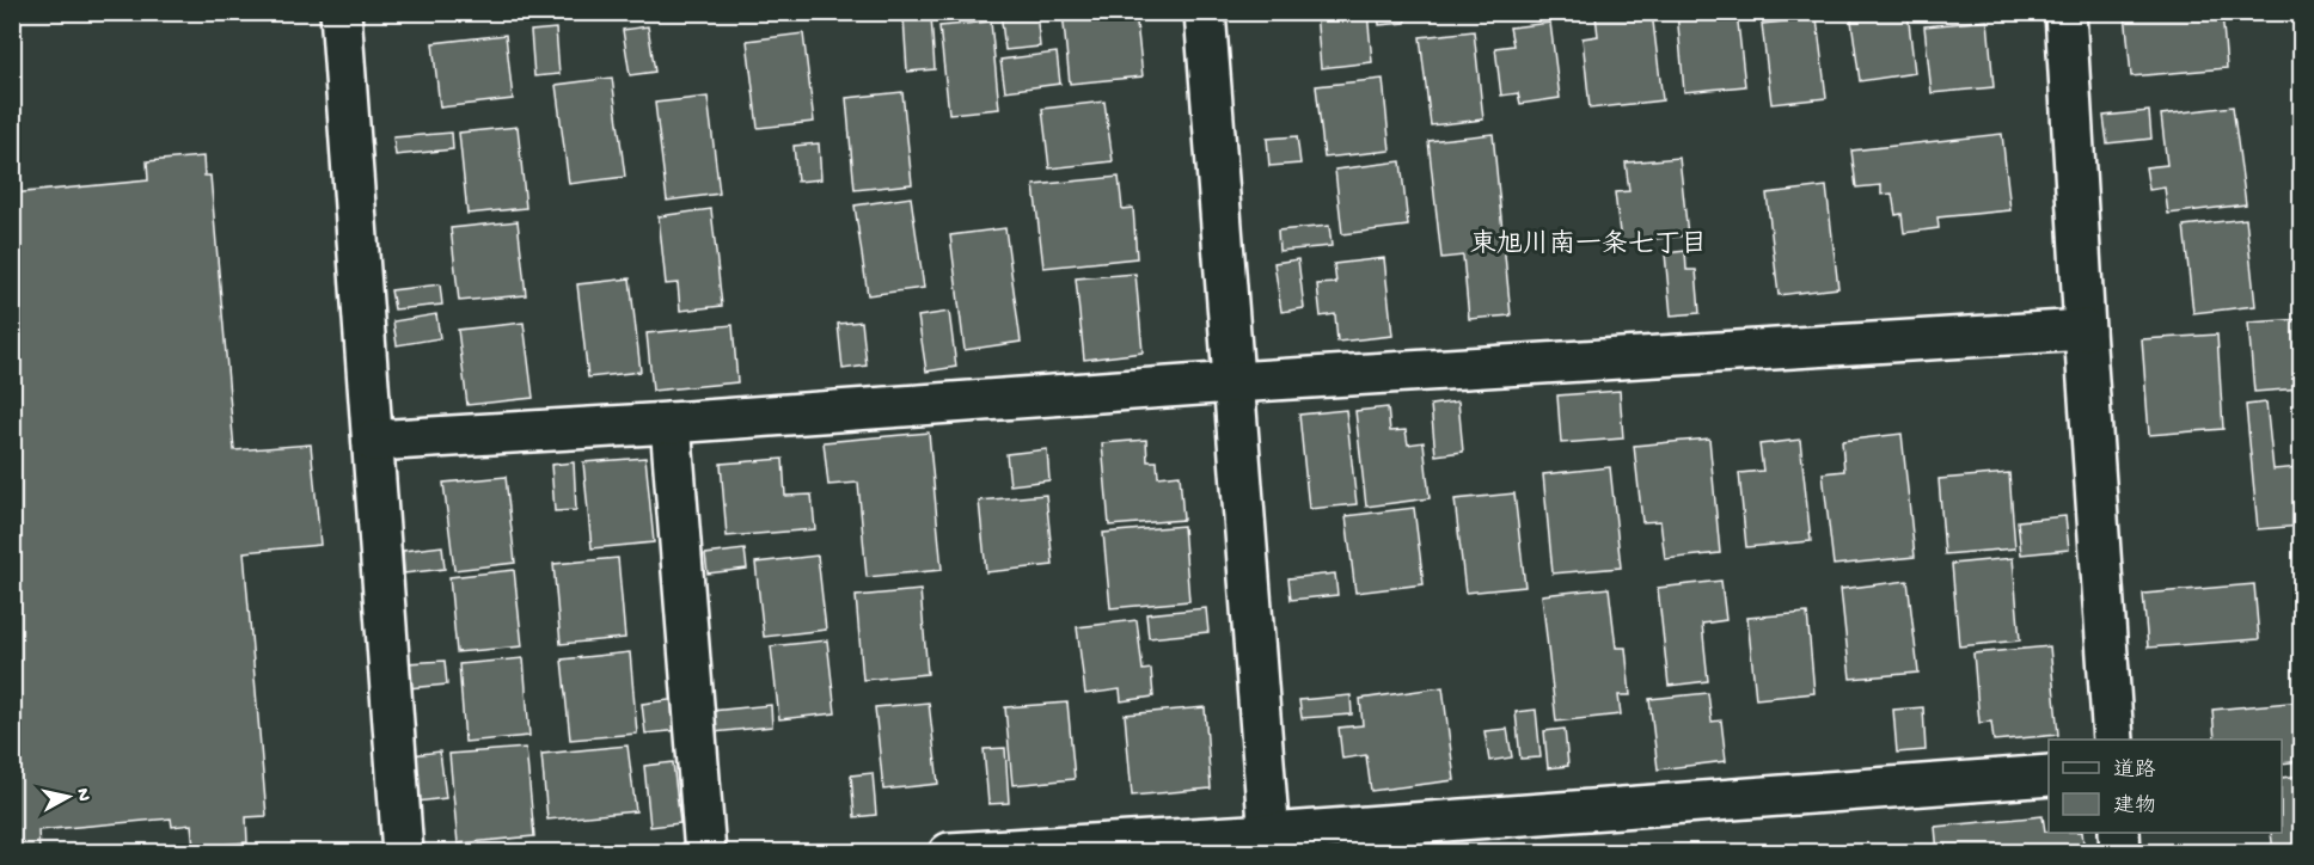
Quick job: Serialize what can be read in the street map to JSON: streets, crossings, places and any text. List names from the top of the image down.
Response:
{
  "districts": ["東旭川南一条七丁目"],
  "legend": ["道路", "建物"],
  "north": "right"
}
